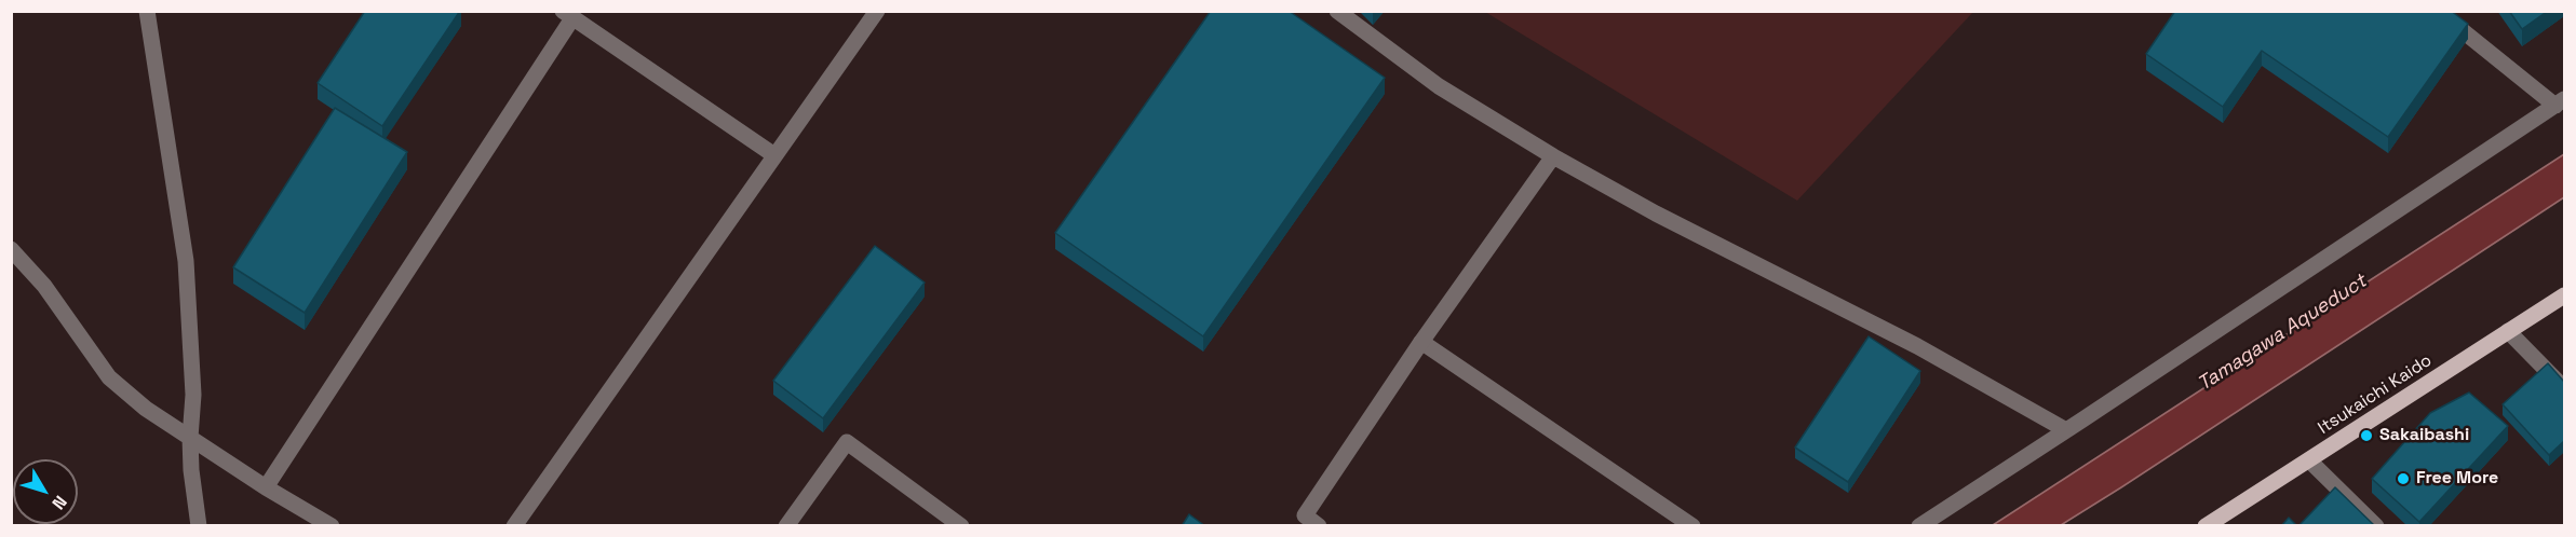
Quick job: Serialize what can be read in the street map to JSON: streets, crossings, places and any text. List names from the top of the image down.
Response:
{
  "streets": {
    "main road": ["Itsukaichi Kaido"]
  },
  "water": ["Tamagawa Aqueduct"],
  "places": ["Sakaibashi", "Free More"],
  "north": "bottom right"
}
